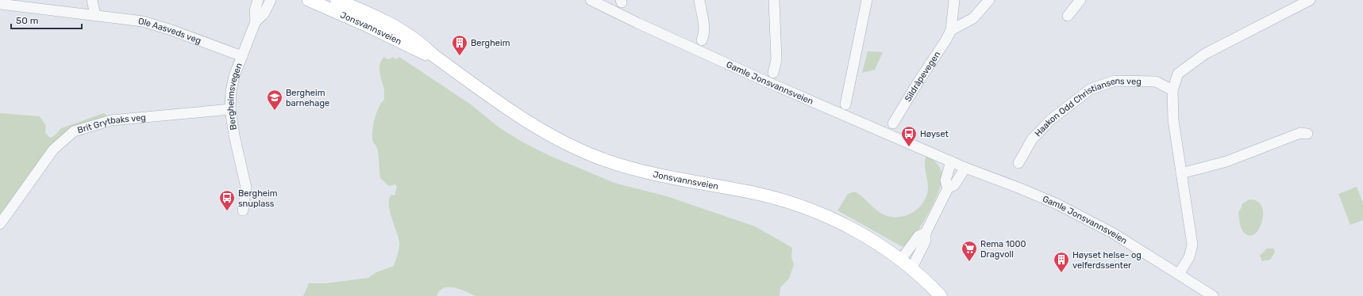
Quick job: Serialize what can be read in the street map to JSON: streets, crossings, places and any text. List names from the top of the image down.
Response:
{
  "streets": {
    "main road": ["Jonsvannsveien"],
    "street": [
      "Ole Aasveds veg",
      "Sildråpevegen",
      "Gamle Jonsvannsveien",
      "Bergheimsvegen",
      "Haakon Odd Christiansens veg",
      "Brit Grytbaks veg"
    ]
  },
  "crossings": [
    ["Ole Aasveds veg", "Bergheimsvegen"],
    ["Bergheimsvegen", "Brit Grytbaks veg"]
  ],
  "places": {
    "building": ["Bergheim", "Høyset helse- og velferdssenter"],
    "school or university": ["Bergheim barnehage"],
    "bus stop": ["Høyset", "Bergheim snuplass"],
    "supermarket": ["Rema 1000 Dragvoll"]
  },
  "scale_bar": "50 m"
}
